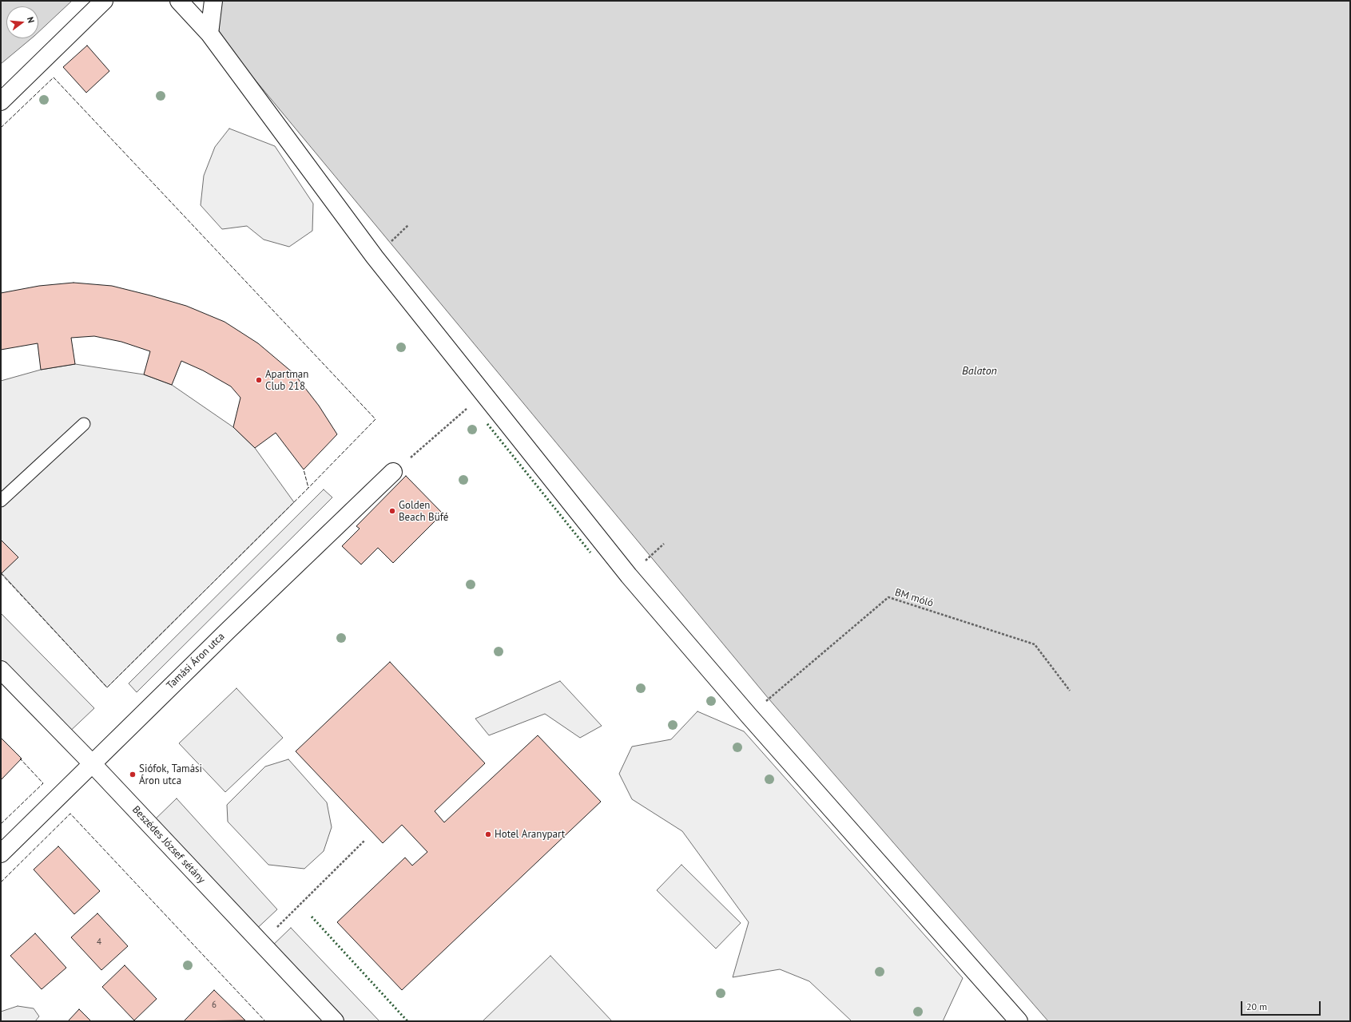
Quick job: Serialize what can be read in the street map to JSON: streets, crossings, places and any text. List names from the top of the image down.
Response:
{
  "streets": {
    "street": ["Tamási Áron utca", "Beszédes József sétány"],
    "path": ["BM móló"]
  },
  "crossings": [
    ["Tamási Áron utca", "Beszédes József sétány"]
  ],
  "water": ["Balaton"],
  "places": [
    "Apartman Club 218",
    "Golden Beach Büfé",
    "Siófok, Tamási Áron utca",
    "Hotel Aranypart"
  ],
  "house_numbers": ["4", "6"],
  "scale_bar": "20 m",
  "north": "right"
}
